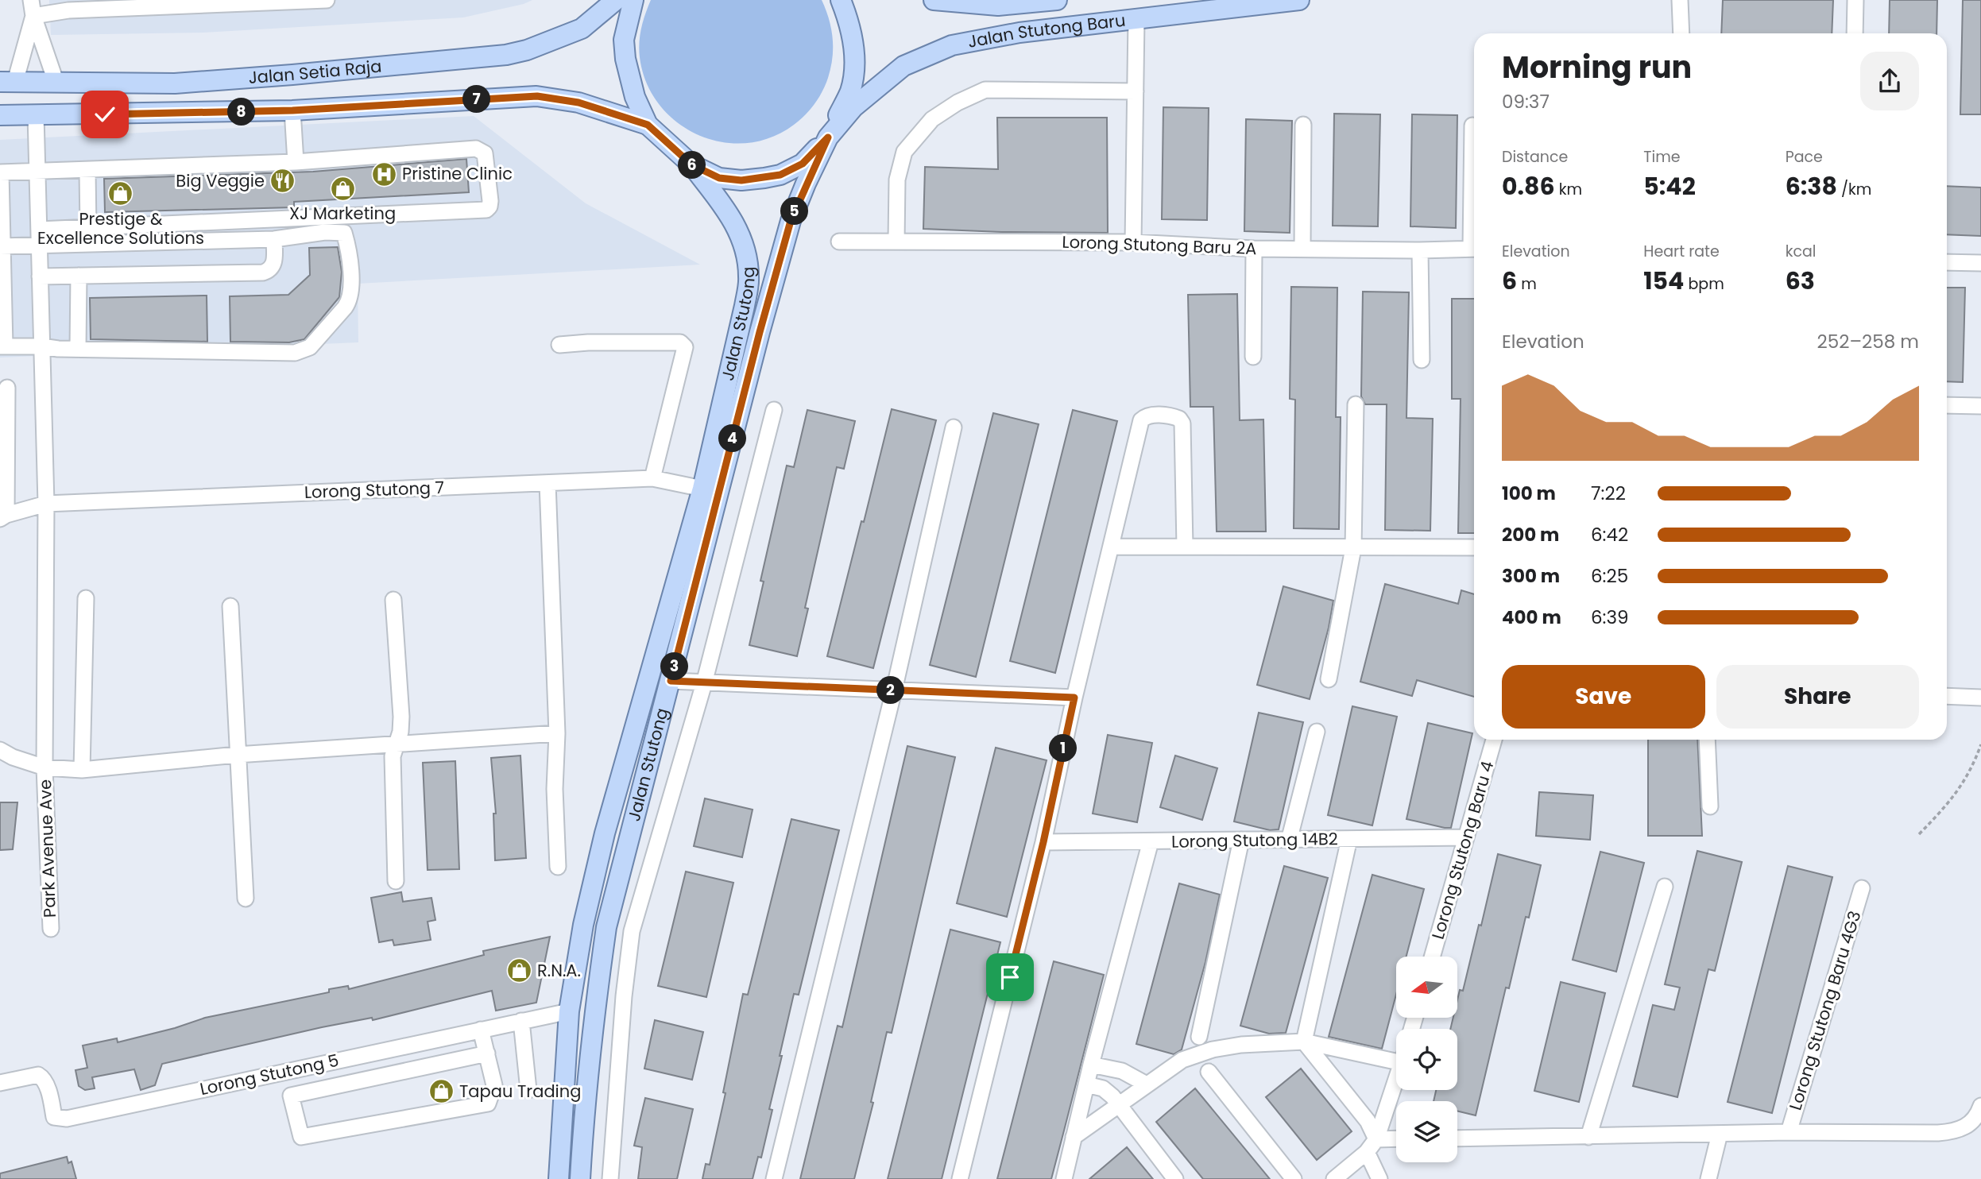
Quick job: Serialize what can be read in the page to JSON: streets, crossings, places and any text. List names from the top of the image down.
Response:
{
  "streets": {
    "main road": ["Jalan Stutong Baru", "Jalan Setia Raja", "Jalan Stutong"],
    "street": [
      "Lorong Stutong Baru 2A",
      "Lorong Stutong 7",
      "Lorong Stutong 14B2",
      "Park Avenue Ave",
      "Lorong Stutong Baru 4",
      "Lorong Stutong Baru 4G3",
      "Lorong Stutong 5"
    ]
  },
  "crossings": [
    ["Jalan Stutong Baru", "Jalan Stutong"],
    ["Jalan Setia Raja", "Park Avenue Ave"],
    ["Jalan Stutong", "Lorong Stutong 7"],
    ["Jalan Stutong", "Lorong Stutong 5"],
    ["Lorong Stutong 7", "Park Avenue Ave"],
    ["Lorong Stutong 14B2", "Lorong Stutong Baru 4"]
  ],
  "places": {
    "hospital": ["Pristine Clinic"],
    "restaurant": ["Big Veggie"],
    "shop": [
      "XJ Marketing",
      "Prestige & Excellence Solutions",
      "R.N.A.",
      "Tapau Trading"
    ]
  },
  "north": "left",
  "page": {
    "heading": ["Morning run", "09:37"],
    "pins": [
      "7",
      "8",
      "6",
      "5",
      "4",
      "3",
      "2",
      "1"
    ],
    "stats": [
      ["Distance", "0.86 km"],
      ["Time", "5:42"],
      ["Pace", "6:38 /km"],
      ["Elevation", "6 m"],
      ["Heart rate", "154 bpm"],
      ["kcal", "63"]
    ],
    "chart": ["Elevation", "252–258 m"],
    "list": [
      {
        "name": "100 m",
        "note": "7:22"
      },
      {
        "name": "200 m",
        "note": "6:42"
      },
      {
        "name": "300 m",
        "note": "6:25"
      },
      {
        "name": "400 m",
        "note": "6:39"
      }
    ],
    "buttons": ["Save", "Share"]
  }
}
